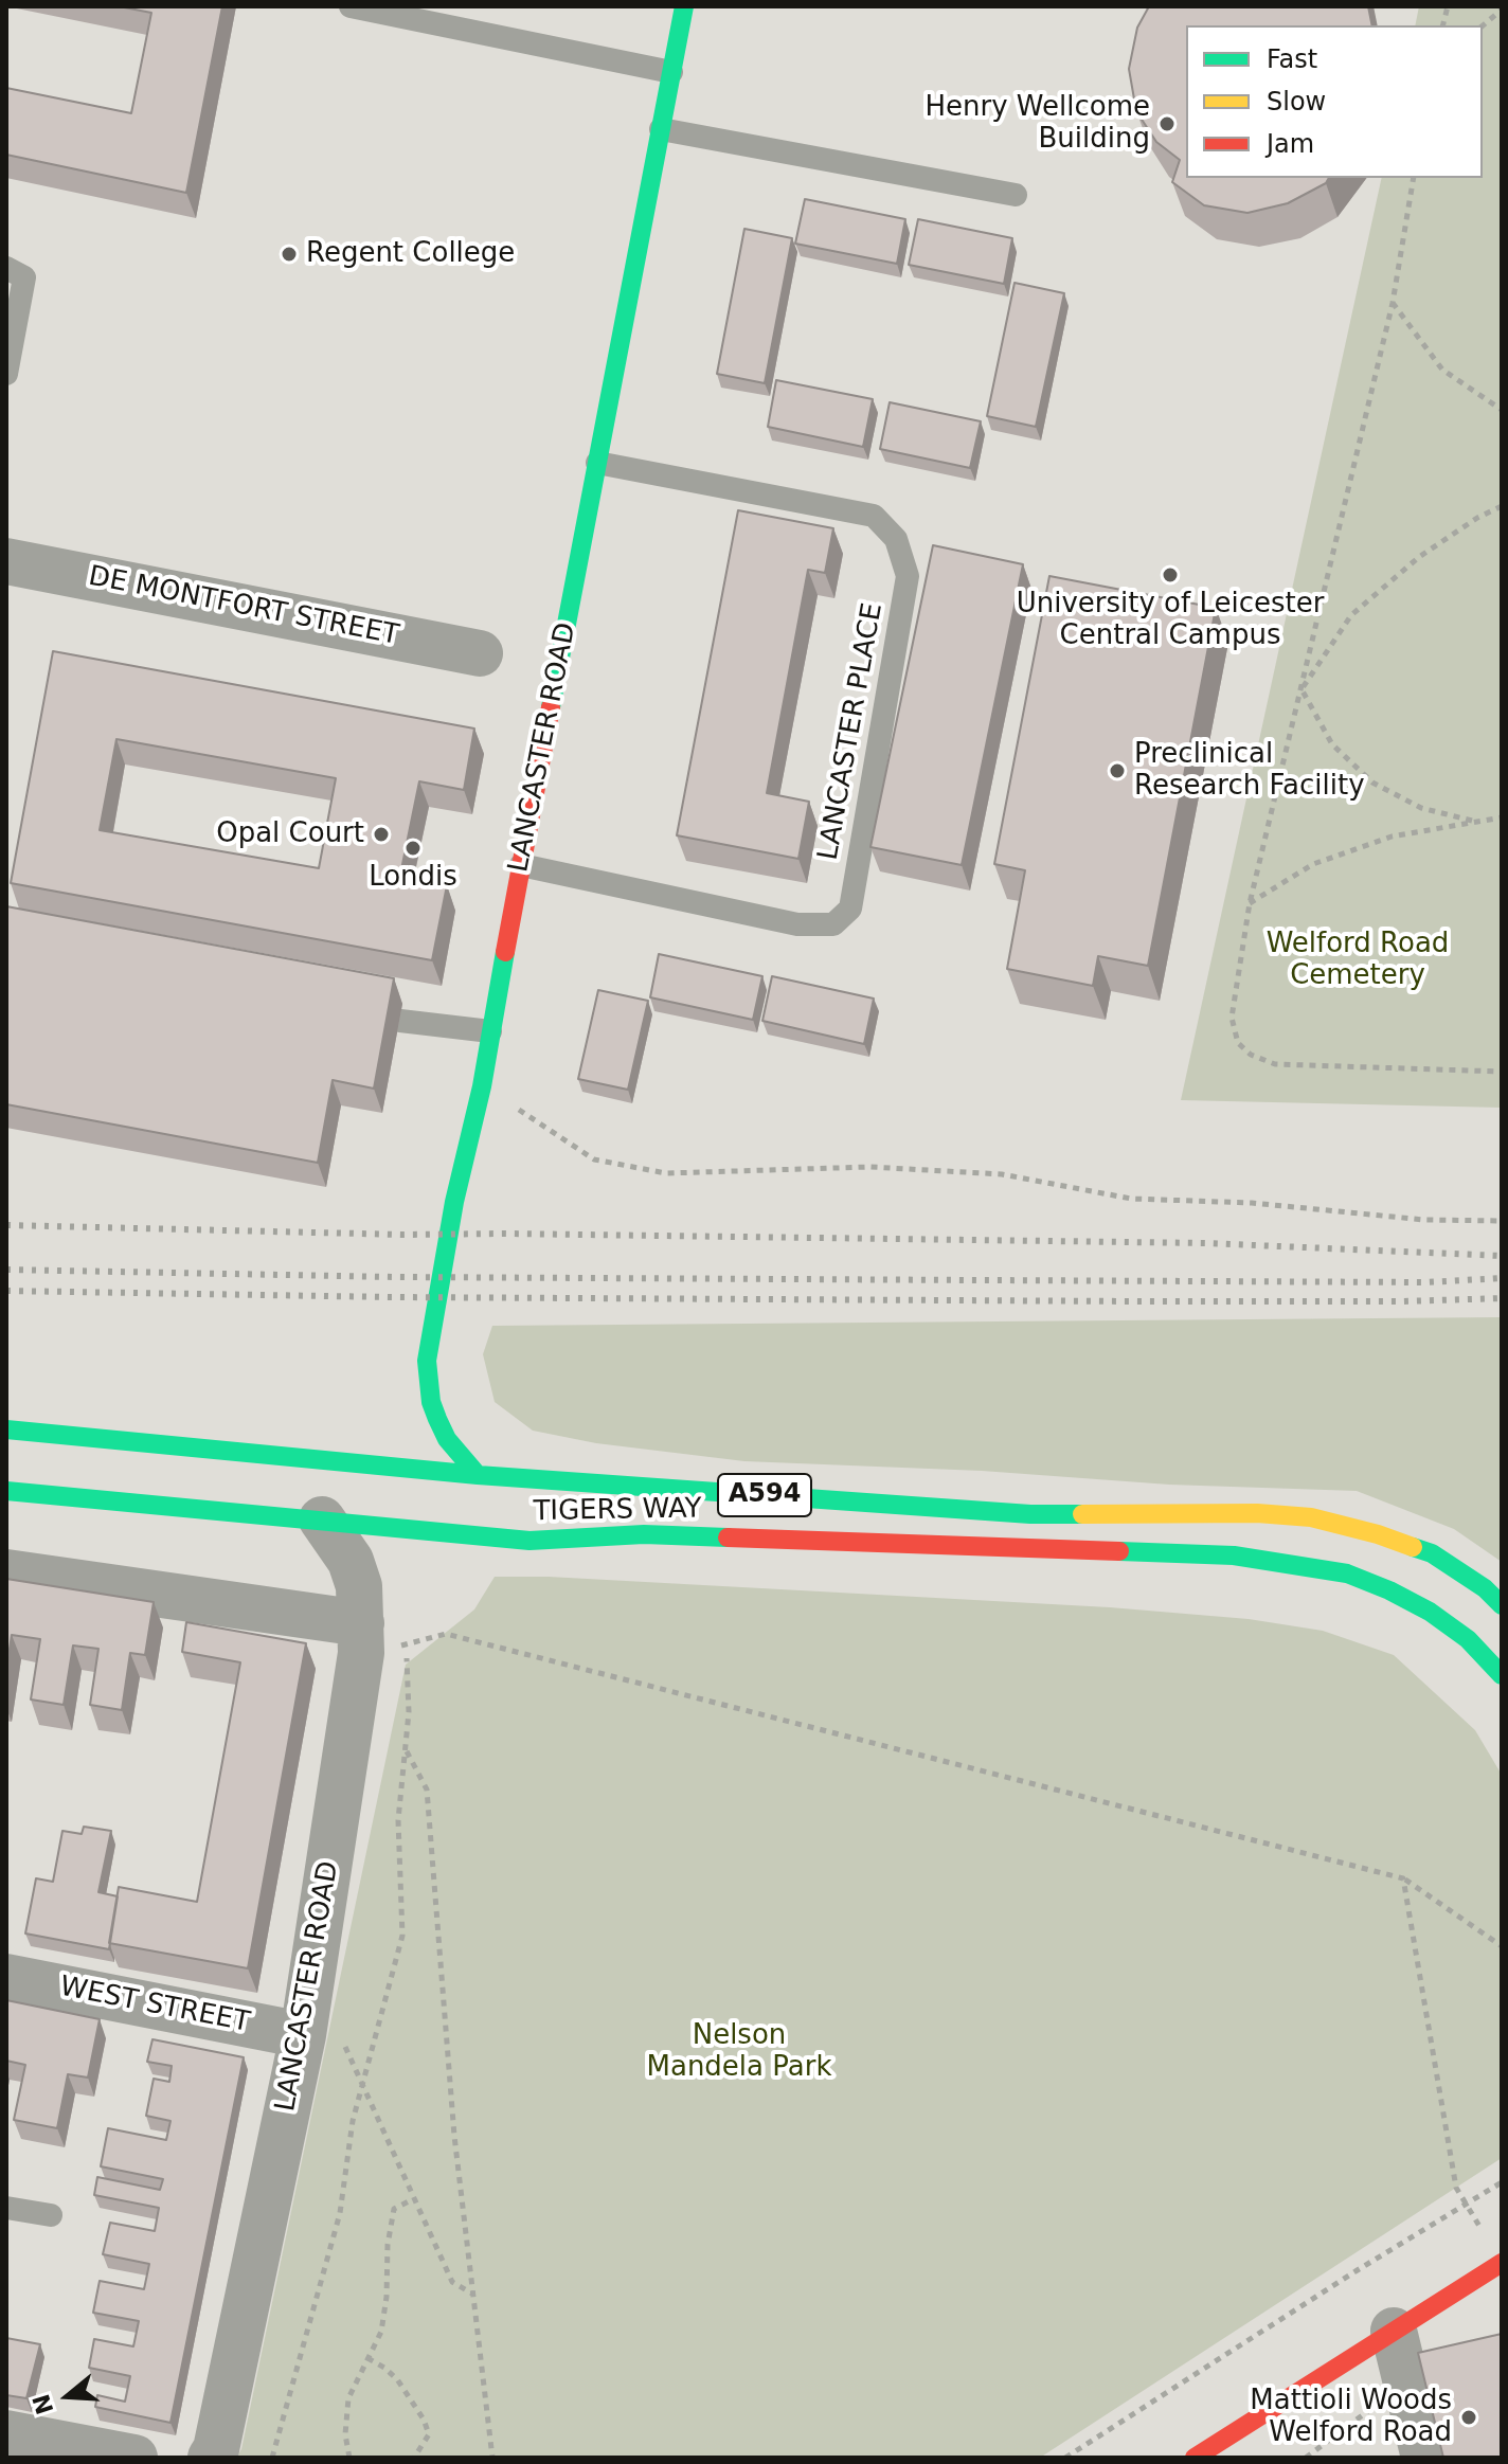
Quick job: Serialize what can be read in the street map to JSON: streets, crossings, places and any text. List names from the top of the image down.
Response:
{
  "streets": {
    "main road": ["LANCASTER ROAD", "A594", "TIGERS WAY"],
    "street": ["DE MONTFORT STREET", "WEST STREET"],
    "lane": ["LANCASTER PLACE"]
  },
  "crossings": [
    ["LANCASTER PLACE", "LANCASTER ROAD"],
    ["LANCASTER ROAD", "TIGERS WAY"],
    ["LANCASTER ROAD", "WEST STREET"]
  ],
  "parks": ["Welford Road Cemetery", "Nelson Mandela Park"],
  "places": [
    "Henry Wellcome Building",
    "Regent College",
    "University of Leicester Central Campus",
    "Preclinical Research Facility",
    "Opal Court",
    "Londis",
    "Mattioli Woods Welford Road"
  ],
  "legend": ["Fast", "Slow", "Jam"],
  "north": "left"
}
